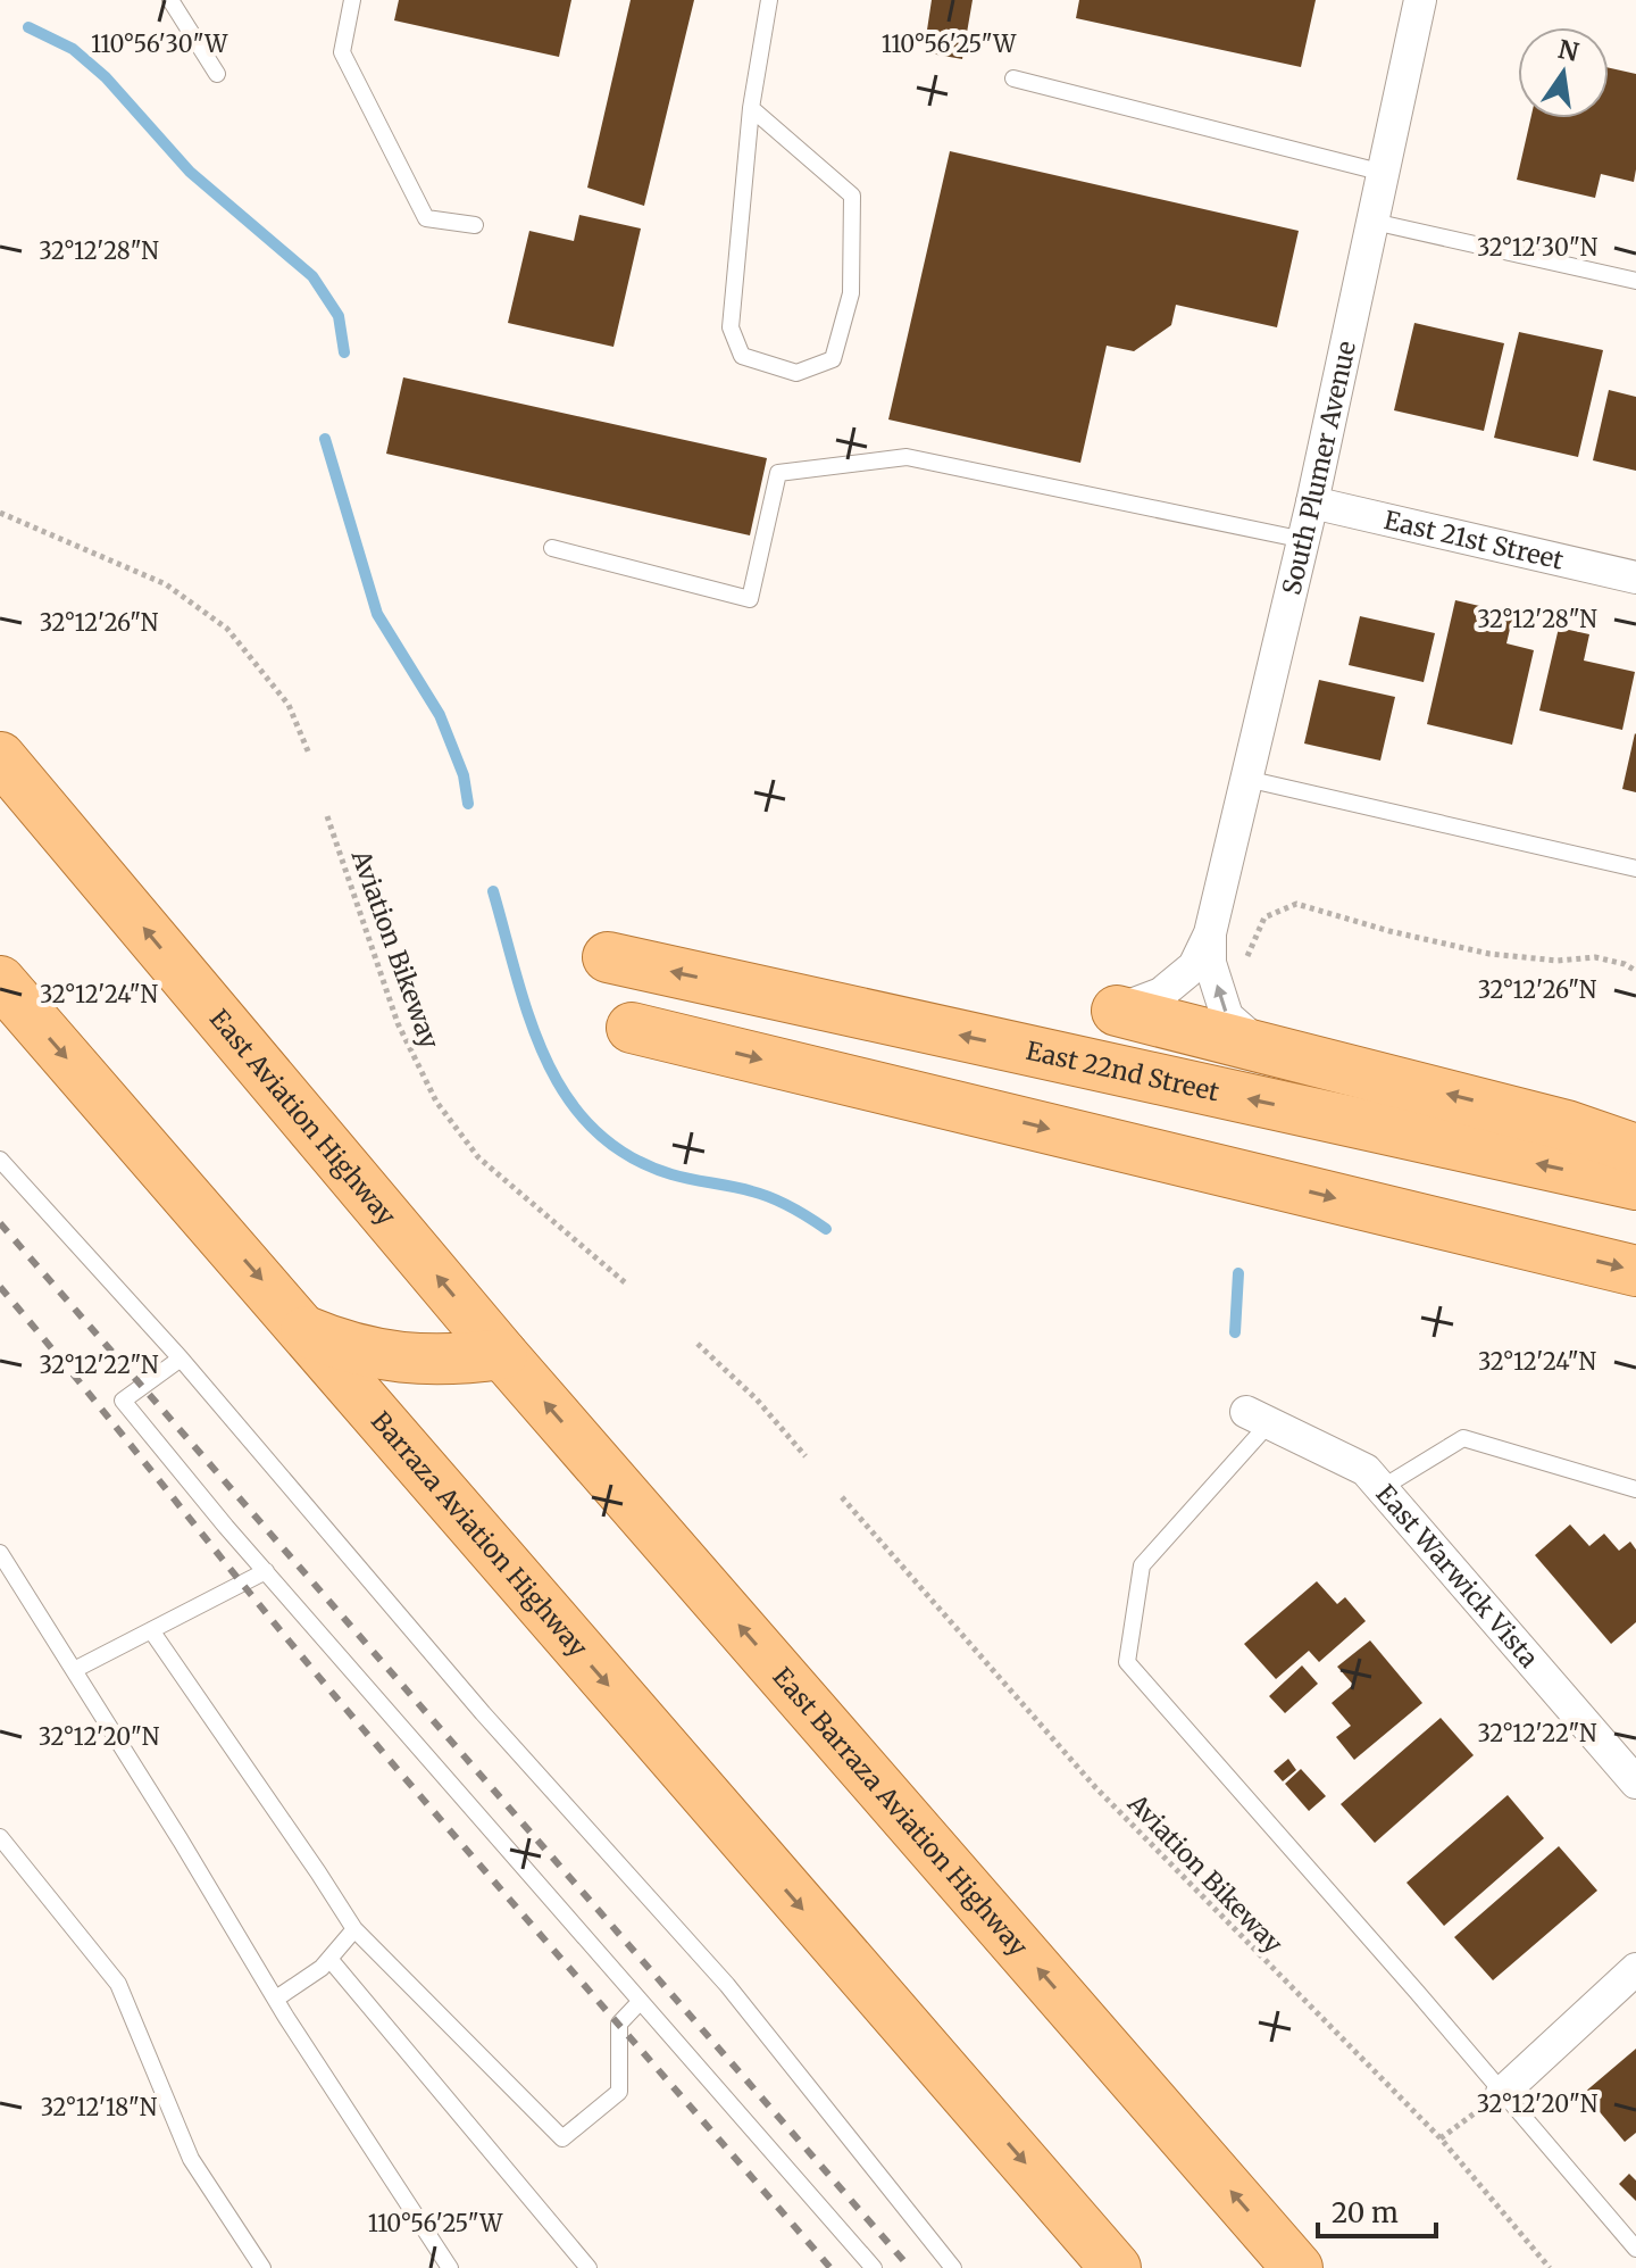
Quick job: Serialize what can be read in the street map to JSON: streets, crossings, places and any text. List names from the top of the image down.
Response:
{
  "streets": {
    "main road": [
      "East 22nd Street",
      "East Aviation Highway",
      "Barraza Aviation Highway",
      "East Barraza Aviation Highway"
    ],
    "street": ["South Plumer Avenue", "East 21st Street", "East Warwick Vista"],
    "path": ["Aviation Bikeway"]
  },
  "crossings": [
    ["South Plumer Avenue", "East 21st Street"],
    ["East Aviation Highway", "East Barraza Aviation Highway"]
  ],
  "one_way": ["East Aviation Highway", "Barraza Aviation Highway", "East Barraza Aviation Highway"],
  "scale_bar": "20 m",
  "north": "top",
  "coordinates": [
    "110°56'30\"W",
    "110°56'25\"W",
    "32°12'30\"N",
    "32°12'28\"N",
    "32°12'26\"N",
    "32°12'24\"N",
    "32°12'22\"N",
    "32°12'20\"N",
    "32°12'18\"N"
  ]
}
